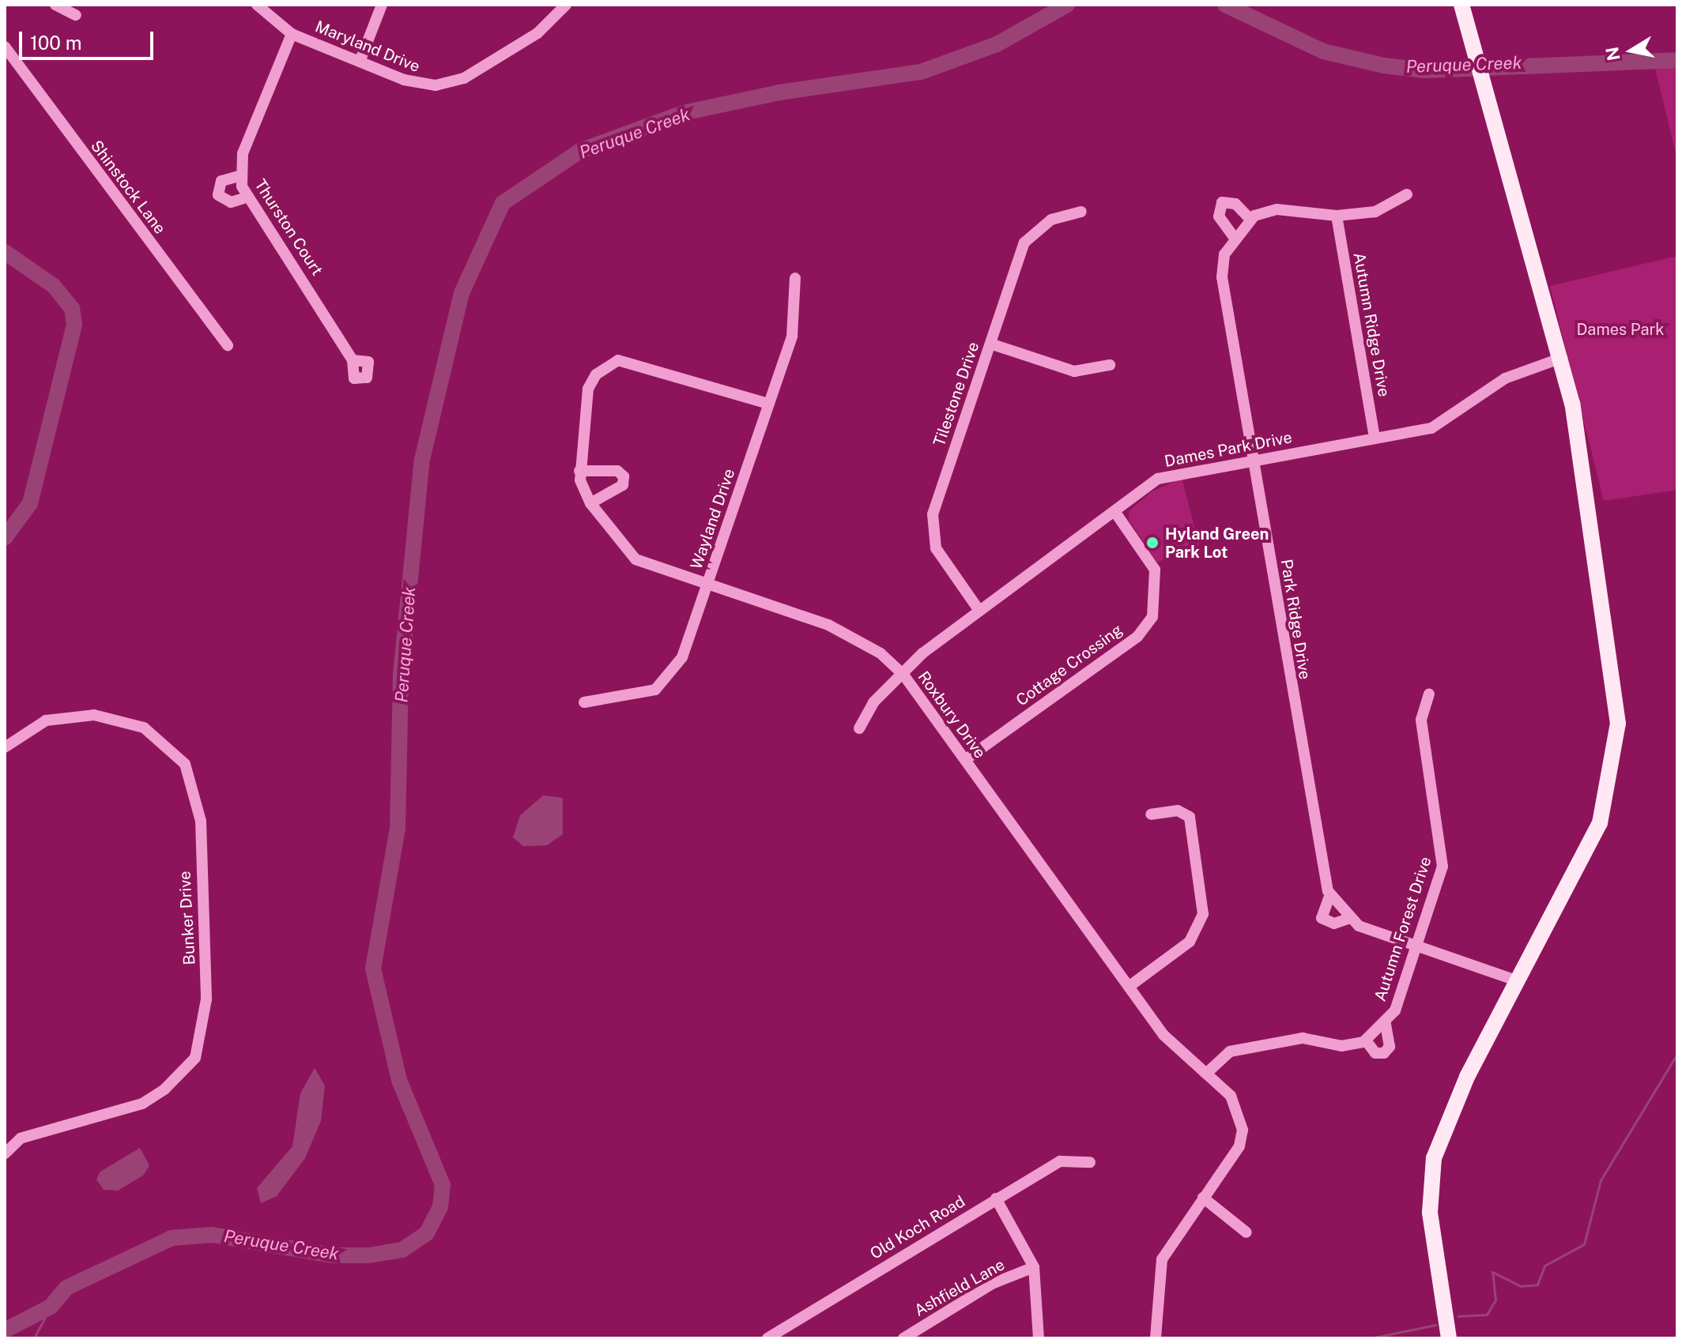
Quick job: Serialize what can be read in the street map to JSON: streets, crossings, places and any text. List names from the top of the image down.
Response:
{
  "streets": {
    "street": [
      "Maryland Drive",
      "Shinstock Lane",
      "Thurston Court",
      "Autumn Ridge Drive",
      "Tilestone Drive",
      "Dames Park Drive",
      "Wayland Drive",
      "Park Ridge Drive",
      "Cottage Crossing",
      "Roxbury Drive",
      "Bunker Drive",
      "Autumn Forest Drive",
      "Old Koch Road",
      "Ashfield Lane"
    ]
  },
  "crossings": [
    ["Maryland Drive", "Thurston Court"],
    ["Autumn Ridge Drive", "Dames Park Drive"],
    ["Autumn Ridge Drive", "Park Ridge Drive"],
    ["Tilestone Drive", "Dames Park Drive"],
    ["Dames Park Drive", "Park Ridge Drive"],
    ["Dames Park Drive", "Cottage Crossing"],
    ["Dames Park Drive", "Roxbury Drive"],
    ["Wayland Drive", "Roxbury Drive"],
    ["Park Ridge Drive", "Autumn Forest Drive"],
    ["Cottage Crossing", "Roxbury Drive"],
    ["Roxbury Drive", "Autumn Forest Drive"]
  ],
  "water": ["Peruque Creek"],
  "parks": ["Dames Park"],
  "places": ["Hyland Green Park Lot"],
  "scale_bar": "100 m",
  "north": "left"
}
